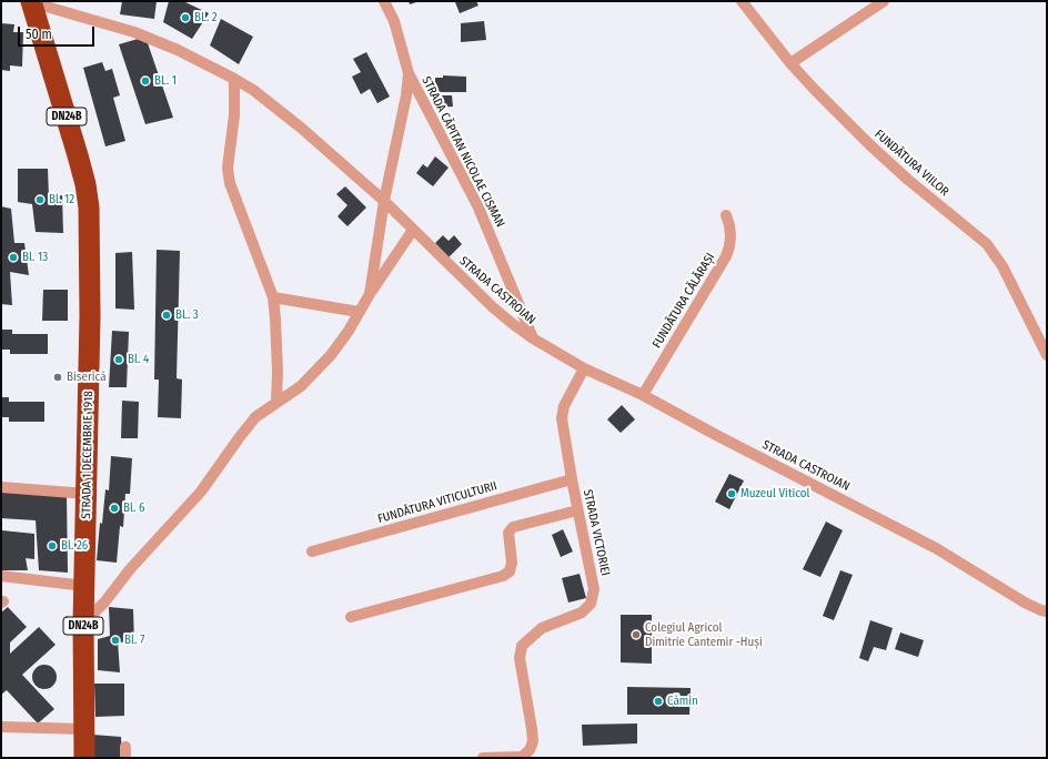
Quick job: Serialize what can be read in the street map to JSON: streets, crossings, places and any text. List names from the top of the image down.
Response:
{
  "streets": {
    "highway": ["DN24B", "STRADA 1 DECEMBRIE 1918"],
    "street": [
      "STRADA CĂPITAN NICOLAE CISMAN",
      "FUNDĂTURA VIILOR",
      "STRADA CASTROIAN",
      "FUNDĂTURA CĂLĂRAȘI",
      "FUNDĂTURA VITICULTURII",
      "STRADA VICTORIEI"
    ]
  },
  "crossings": [
    ["STRADA CĂPITAN NICOLAE CISMAN", "STRADA CASTROIAN"],
    ["STRADA CASTROIAN", "FUNDĂTURA CĂLĂRAȘI"],
    ["STRADA CASTROIAN", "STRADA 1 DECEMBRIE 1918"],
    ["STRADA CASTROIAN", "STRADA VICTORIEI"],
    ["FUNDĂTURA VITICULTURII", "STRADA VICTORIEI"]
  ],
  "places": [
    "BL. 2",
    "BL. 1",
    "Bl. 12",
    "Bl. 13",
    "BL. 3",
    "Bl. 4",
    "Biserică",
    "Muzeul Viticol",
    "Bl. 6",
    "Bl. 26",
    "Colegiul Agricol Dimitrie Cantemir -Huși",
    "Bl. 7",
    "Cămin"
  ],
  "scale_bar": "50 m"
}
